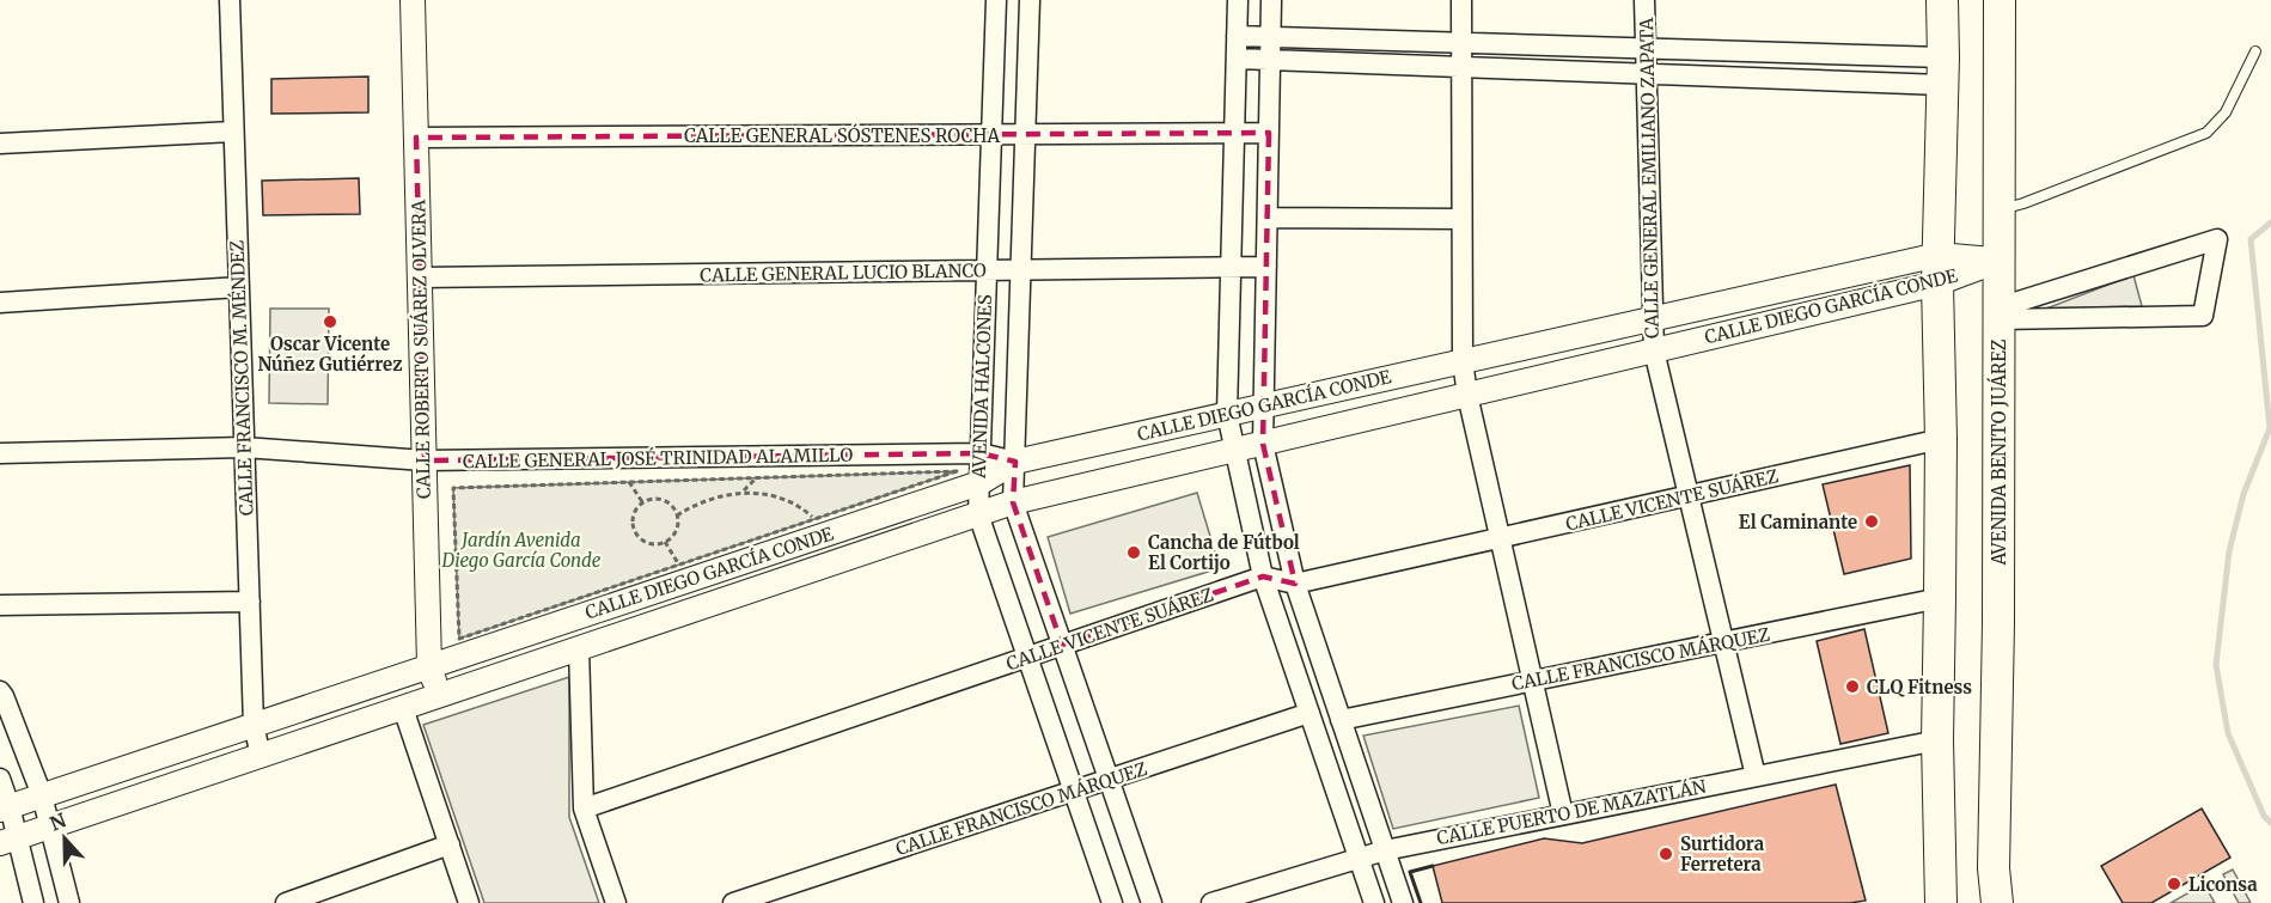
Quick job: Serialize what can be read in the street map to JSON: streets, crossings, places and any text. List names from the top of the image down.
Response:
{
  "streets": {
    "main road": ["AVENIDA BENITO JUÁREZ"],
    "street": [
      "CALLE GENERAL SÓSTENES ROCHA",
      "CALLE GENERAL EMILIANO ZAPATA",
      "CALLE GENERAL LUCIO BLANCO",
      "CALLE DIEGO GARCÍA CONDE",
      "CALLE ROBERTO SUÁREZ OLVERA",
      "CALLE FRANCISCO M. MÉNDEZ",
      "AVENIDA HALCONES",
      "CALLE GENERAL JOSÉ TRINIDAD ALAMILLO",
      "CALLE VICENTE SUÁREZ",
      "CALLE FRANCISCO MÁRQUEZ",
      "CALLE PUERTO DE MAZATLÁN"
    ]
  },
  "crossings": [
    ["CALLE GENERAL SÓSTENES ROCHA", "CALLE ROBERTO SUÁREZ OLVERA"],
    ["CALLE GENERAL SÓSTENES ROCHA", "AVENIDA HALCONES"],
    ["CALLE GENERAL EMILIANO ZAPATA", "CALLE DIEGO GARCÍA CONDE"],
    ["CALLE GENERAL EMILIANO ZAPATA", "CALLE VICENTE SUÁREZ"],
    ["CALLE GENERAL EMILIANO ZAPATA", "CALLE FRANCISCO MÁRQUEZ"],
    ["CALLE GENERAL EMILIANO ZAPATA", "CALLE PUERTO DE MAZATLÁN"],
    ["CALLE GENERAL LUCIO BLANCO", "CALLE ROBERTO SUÁREZ OLVERA"],
    ["CALLE GENERAL LUCIO BLANCO", "AVENIDA HALCONES"],
    ["CALLE DIEGO GARCÍA CONDE", "CALLE ROBERTO SUÁREZ OLVERA"],
    ["CALLE DIEGO GARCÍA CONDE", "CALLE FRANCISCO M. MÉNDEZ"],
    ["CALLE DIEGO GARCÍA CONDE", "AVENIDA HALCONES"],
    ["CALLE DIEGO GARCÍA CONDE", "AVENIDA BENITO JUÁREZ"],
    ["CALLE DIEGO GARCÍA CONDE", "CALLE GENERAL JOSÉ TRINIDAD ALAMILLO"],
    ["CALLE ROBERTO SUÁREZ OLVERA", "CALLE GENERAL JOSÉ TRINIDAD ALAMILLO"],
    ["CALLE FRANCISCO M. MÉNDEZ", "CALLE GENERAL JOSÉ TRINIDAD ALAMILLO"],
    ["AVENIDA HALCONES", "CALLE GENERAL JOSÉ TRINIDAD ALAMILLO"]
  ],
  "parks": ["Jardín Avenida Diego García Conde"],
  "places": [
    "Oscar Vicente Núñez Gutiérrez",
    "El Caminante",
    "Cancha de Fútbol El Cortijo",
    "CLQ Fitness",
    "Surtidora Ferretera",
    "Liconsa"
  ],
  "north": "top"
}
